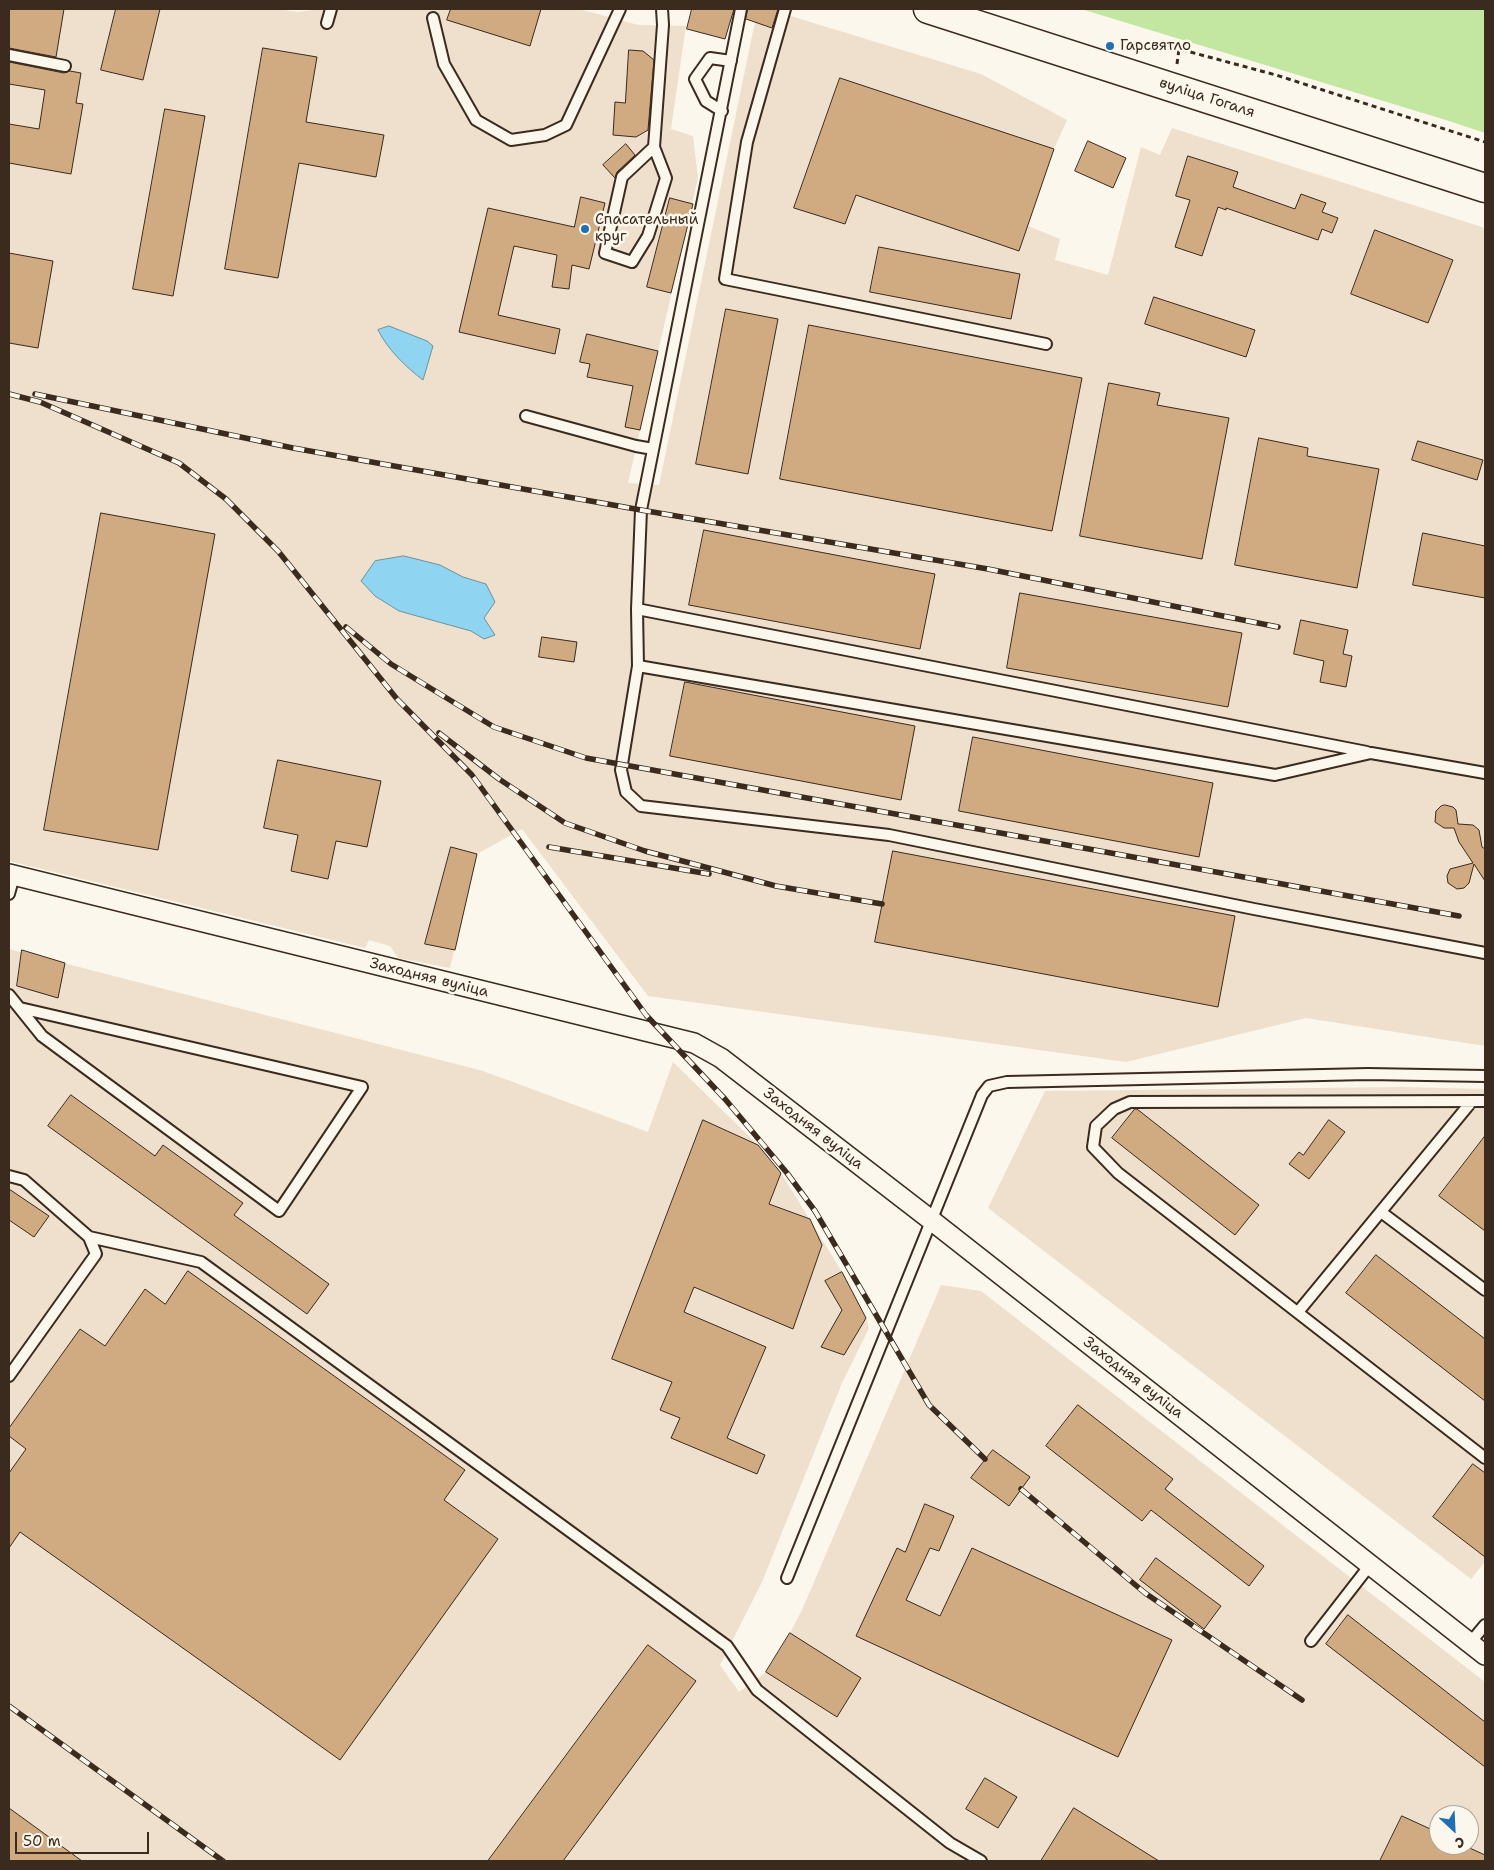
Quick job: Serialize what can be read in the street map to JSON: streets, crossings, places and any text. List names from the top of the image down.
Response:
{
  "streets": {
    "main road": ["вуліца Гогаля"],
    "street": ["Заходняя вуліца"]
  },
  "places": ["Гарсвятло", "Спасательный круг"],
  "scale_bar": "50 m",
  "north": "bottom right"
}
